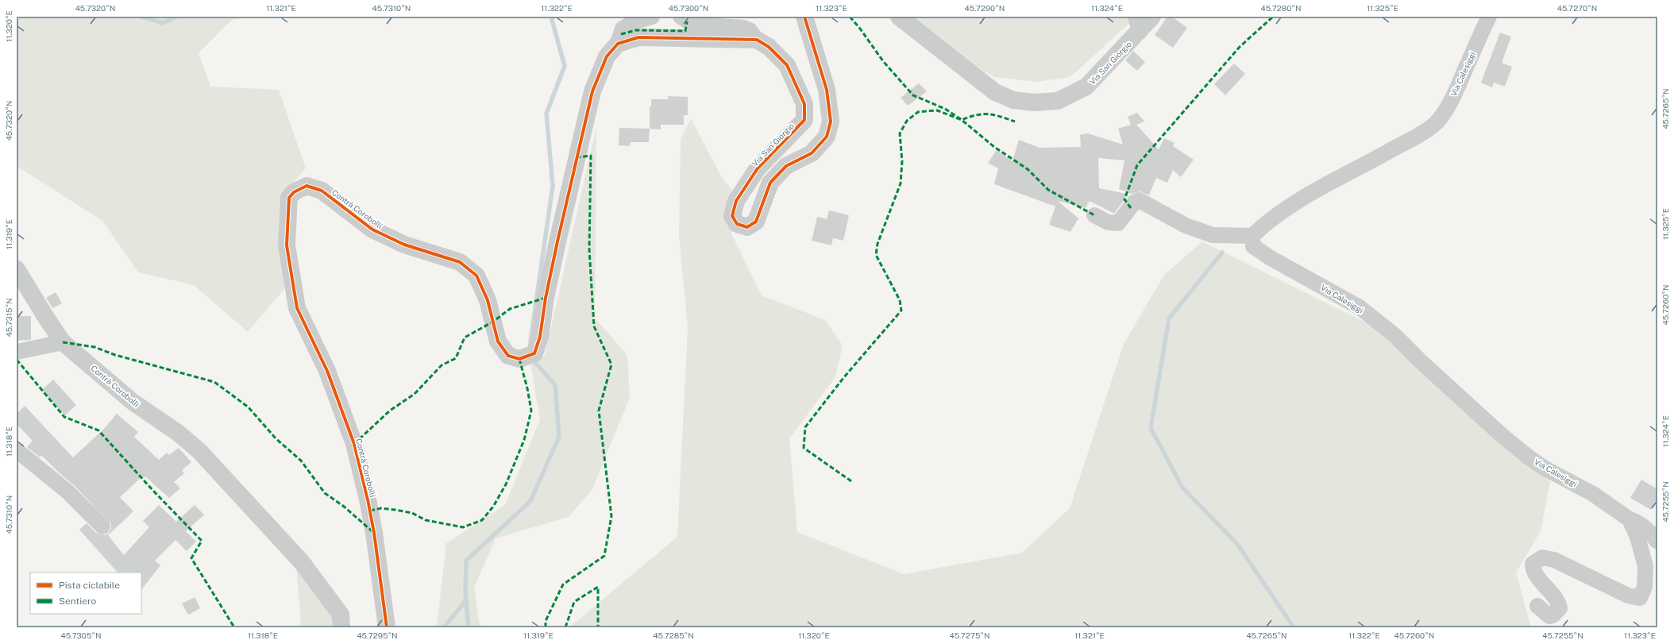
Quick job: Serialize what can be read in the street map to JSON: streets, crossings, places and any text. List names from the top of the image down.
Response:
{
  "streets": {
    "street": ["Via San Giorgio", "Via Calesiggi", "Contrà Corobolli"]
  },
  "crossings": [
    ["Via San Giorgio", "Contrà Corobolli"]
  ],
  "legend": ["Pista ciclabile", "Sentiero"],
  "coordinates": [
    "45.7320°N",
    "11.321°E",
    "45.7310°N",
    "11.322°E",
    "45.7300°N",
    "11.323°E",
    "45.7290°N",
    "11.324°E",
    "45.7280°N",
    "11.325°E",
    "45.7270°N",
    "11.320°E",
    "45.7265°N",
    "11.319°E",
    "45.7260°N",
    "45.7315°N",
    "11.318°E",
    "45.7255°N",
    "45.7305°N",
    "45.7295°N",
    "45.7285°N",
    "45.7275°N"
  ]
}
